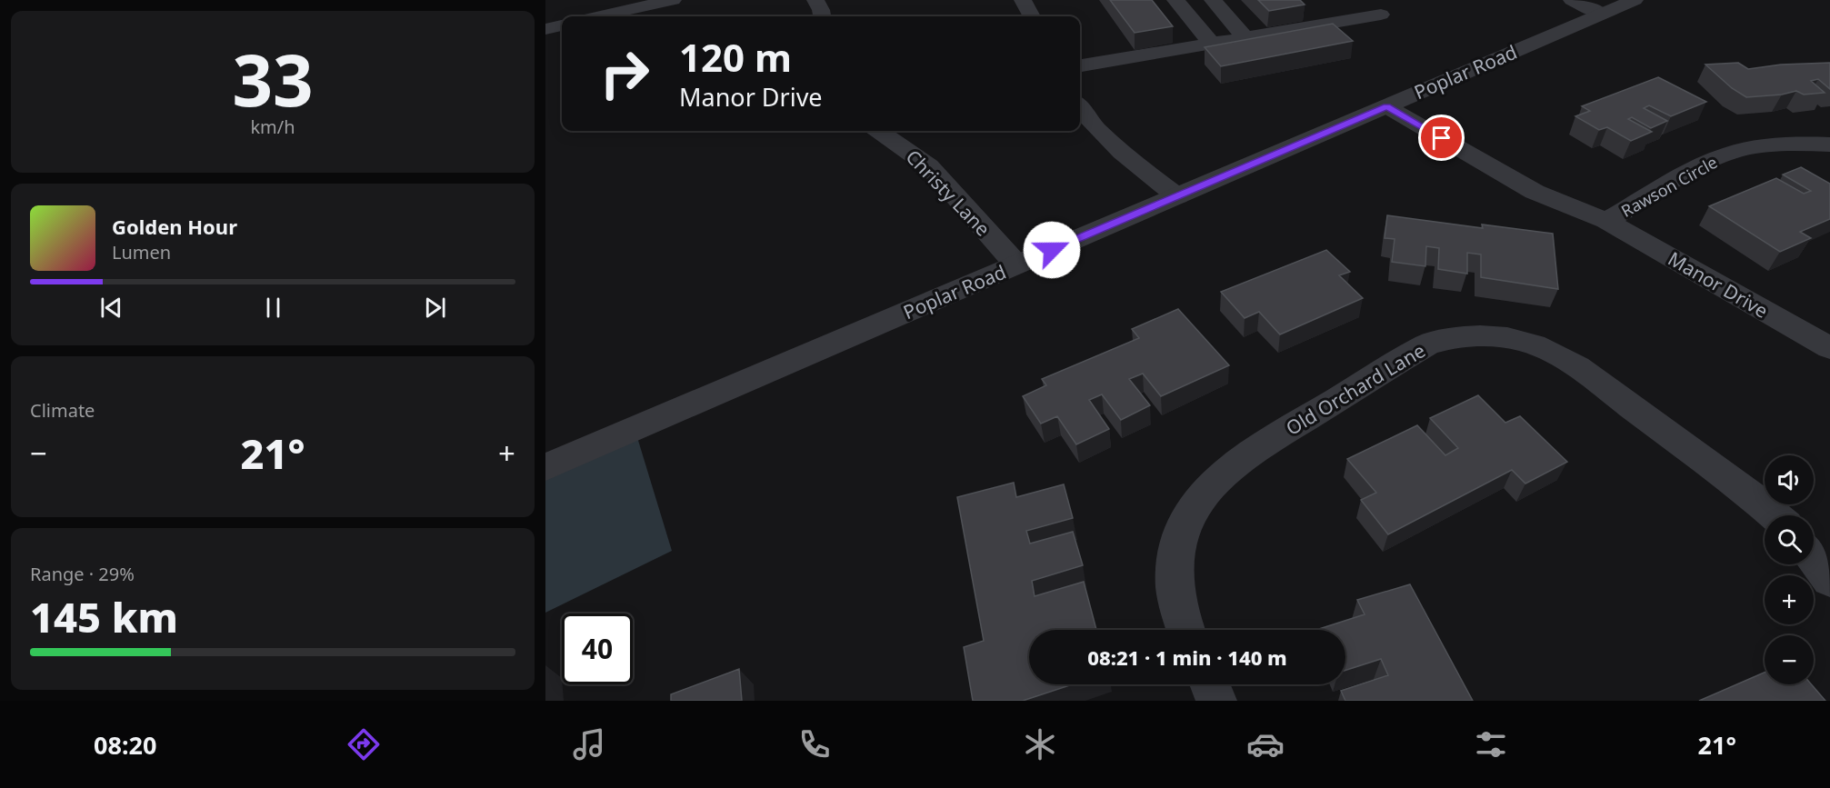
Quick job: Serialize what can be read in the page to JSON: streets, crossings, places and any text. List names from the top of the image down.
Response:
{
  "streets": {
    "street": [
      "Poplar Road",
      "Rawson Circle",
      "Christy Lane",
      "Manor Drive",
      "Old Orchard Lane"
    ]
  },
  "crossings": [
    ["Poplar Road", "Christy Lane"],
    ["Poplar Road", "Manor Drive"],
    ["Rawson Circle", "Manor Drive"]
  ],
  "page": {
    "tile": [
      ["33", "km/h"],
      "Climate",
      ["Range · 29%", "145 km"]
    ],
    "turn": ["120 m", "Manor Drive"],
    "song": ["Golden Hour", "Lumen"],
    "heat": ["−", "21°", "+"],
    "map_buttons": ["+", "−"],
    "limit": "40",
    "trip": "08:21 · 1 min · 140 m",
    "tabs": ["08:20", "21°"]
  }
}
